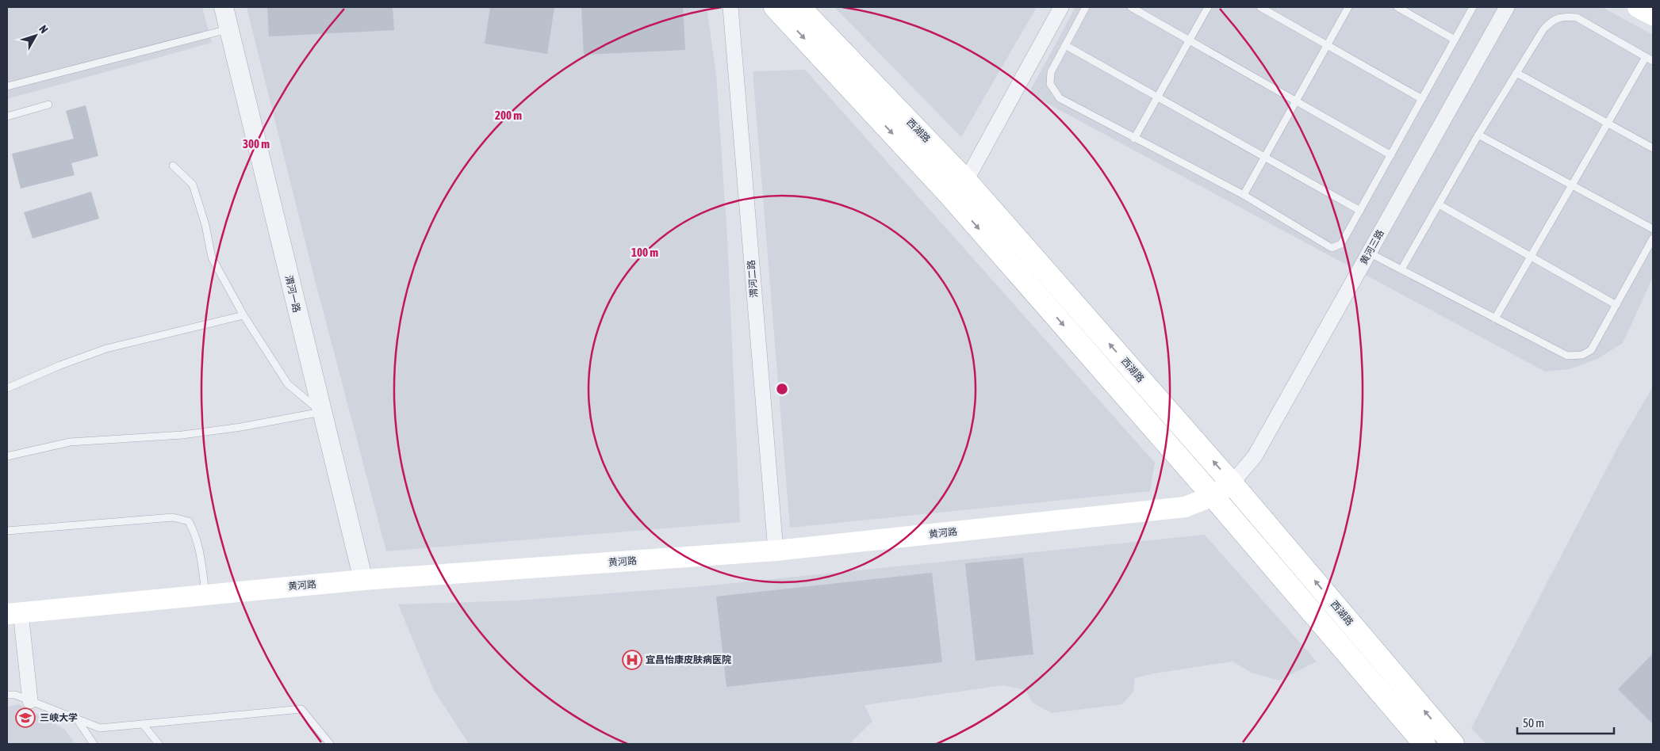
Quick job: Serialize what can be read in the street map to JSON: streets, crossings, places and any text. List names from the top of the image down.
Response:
{
  "streets": {
    "main road": ["西湖路", "黄河路"],
    "street": ["黄河三路", "渭河二路", "渭河一路"]
  },
  "crossings": [
    ["西湖路", "黄河三路"],
    ["西湖路", "黄河路"],
    ["黄河三路", "黄河路"],
    ["渭河二路", "黄河路"],
    ["渭河一路", "黄河路"]
  ],
  "places": {
    "hospital": ["宜昌怡康皮肤病医院"],
    "school or university": ["三峡大学"]
  },
  "scale_bar": "50 m",
  "north": "top right",
  "rings": ["200 m", "300 m", "100 m"]
}
